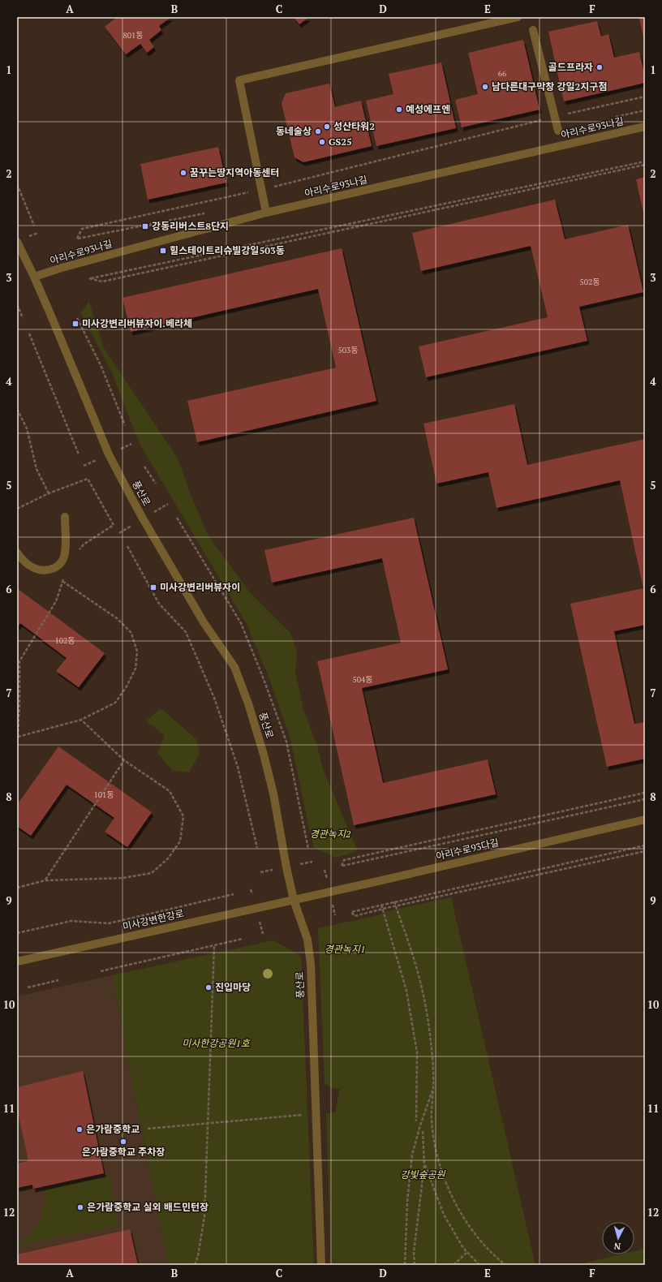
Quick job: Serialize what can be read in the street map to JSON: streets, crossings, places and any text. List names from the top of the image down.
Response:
{
  "streets": {
    "street": [
      "아리수로93나길",
      "풍산로",
      "아리수로93다길",
      "미사강변한강로"
    ]
  },
  "crossings": [
    ["아리수로93나길", "풍산로"],
    ["풍산로", "아리수로93다길"],
    ["풍산로", "미사강변한강로"],
    ["아리수로93다길", "미사강변한강로"]
  ],
  "parks": [
    "경관녹지2",
    "경관녹지1",
    "미사한강공원1호",
    "강빛숲공원"
  ],
  "places": {
    "other": [
      "골드프라자",
      "남다른대구막창 강일2지구점",
      "예성에프엔",
      "성산타워2",
      "동네술상",
      "GS25",
      "꿈꾸는땅지역아동센터",
      "진입마당",
      "은가람중학교",
      "은가람중학교 주차장",
      "은가람중학교 실외 배드민턴장"
    ],
    "transit": [
      "강동리버스트8단지",
      "힐스테이트리슈빌강일503동",
      "미사강변리버뷰자이.베라체",
      "미사강변리버뷰자이"
    ]
  },
  "house_numbers": [
    "801동",
    "66",
    "502동",
    "503동",
    "102동",
    "504동",
    "101동"
  ],
  "north": "bottom",
  "grid": {
    "columns": [
      "A",
      "B",
      "C",
      "D",
      "E",
      "F"
    ],
    "rows": [
      "1",
      "2",
      "3",
      "4",
      "5",
      "6",
      "7",
      "8",
      "9",
      "10",
      "11",
      "12"
    ]
  }
}
